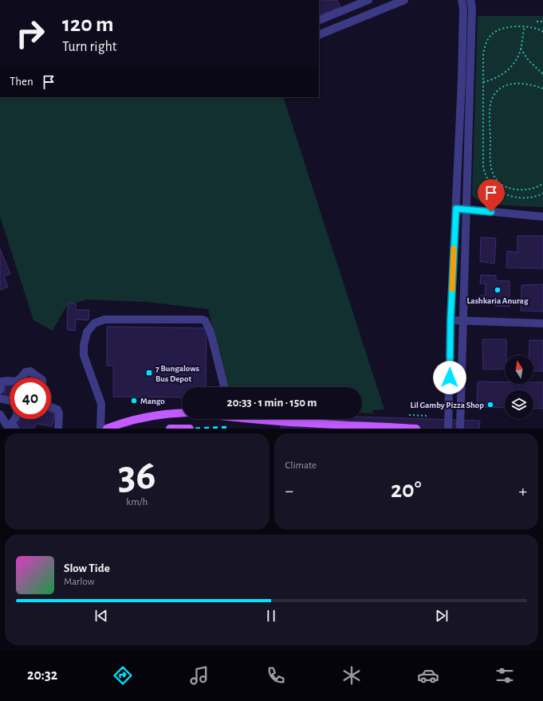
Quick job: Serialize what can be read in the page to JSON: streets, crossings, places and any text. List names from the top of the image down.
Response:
{
  "places": {
    "other": ["Lashkaria Anurag", "Mango", "Lil Gamby Pizza Shop"],
    "transit": ["7 Bungalows Bus Depot"]
  },
  "north": "top",
  "page": {
    "turn": ["120 m", "Turn right"],
    "then": "Then",
    "limit": "40",
    "trip": "20:33 · 1 min · 150 m",
    "tile": [
      ["36", "km/h"],
      "Climate"
    ],
    "heat": ["−", "20°", "+"],
    "song": ["Slow Tide", "Marlow"],
    "tabs": "20:32"
  }
}
